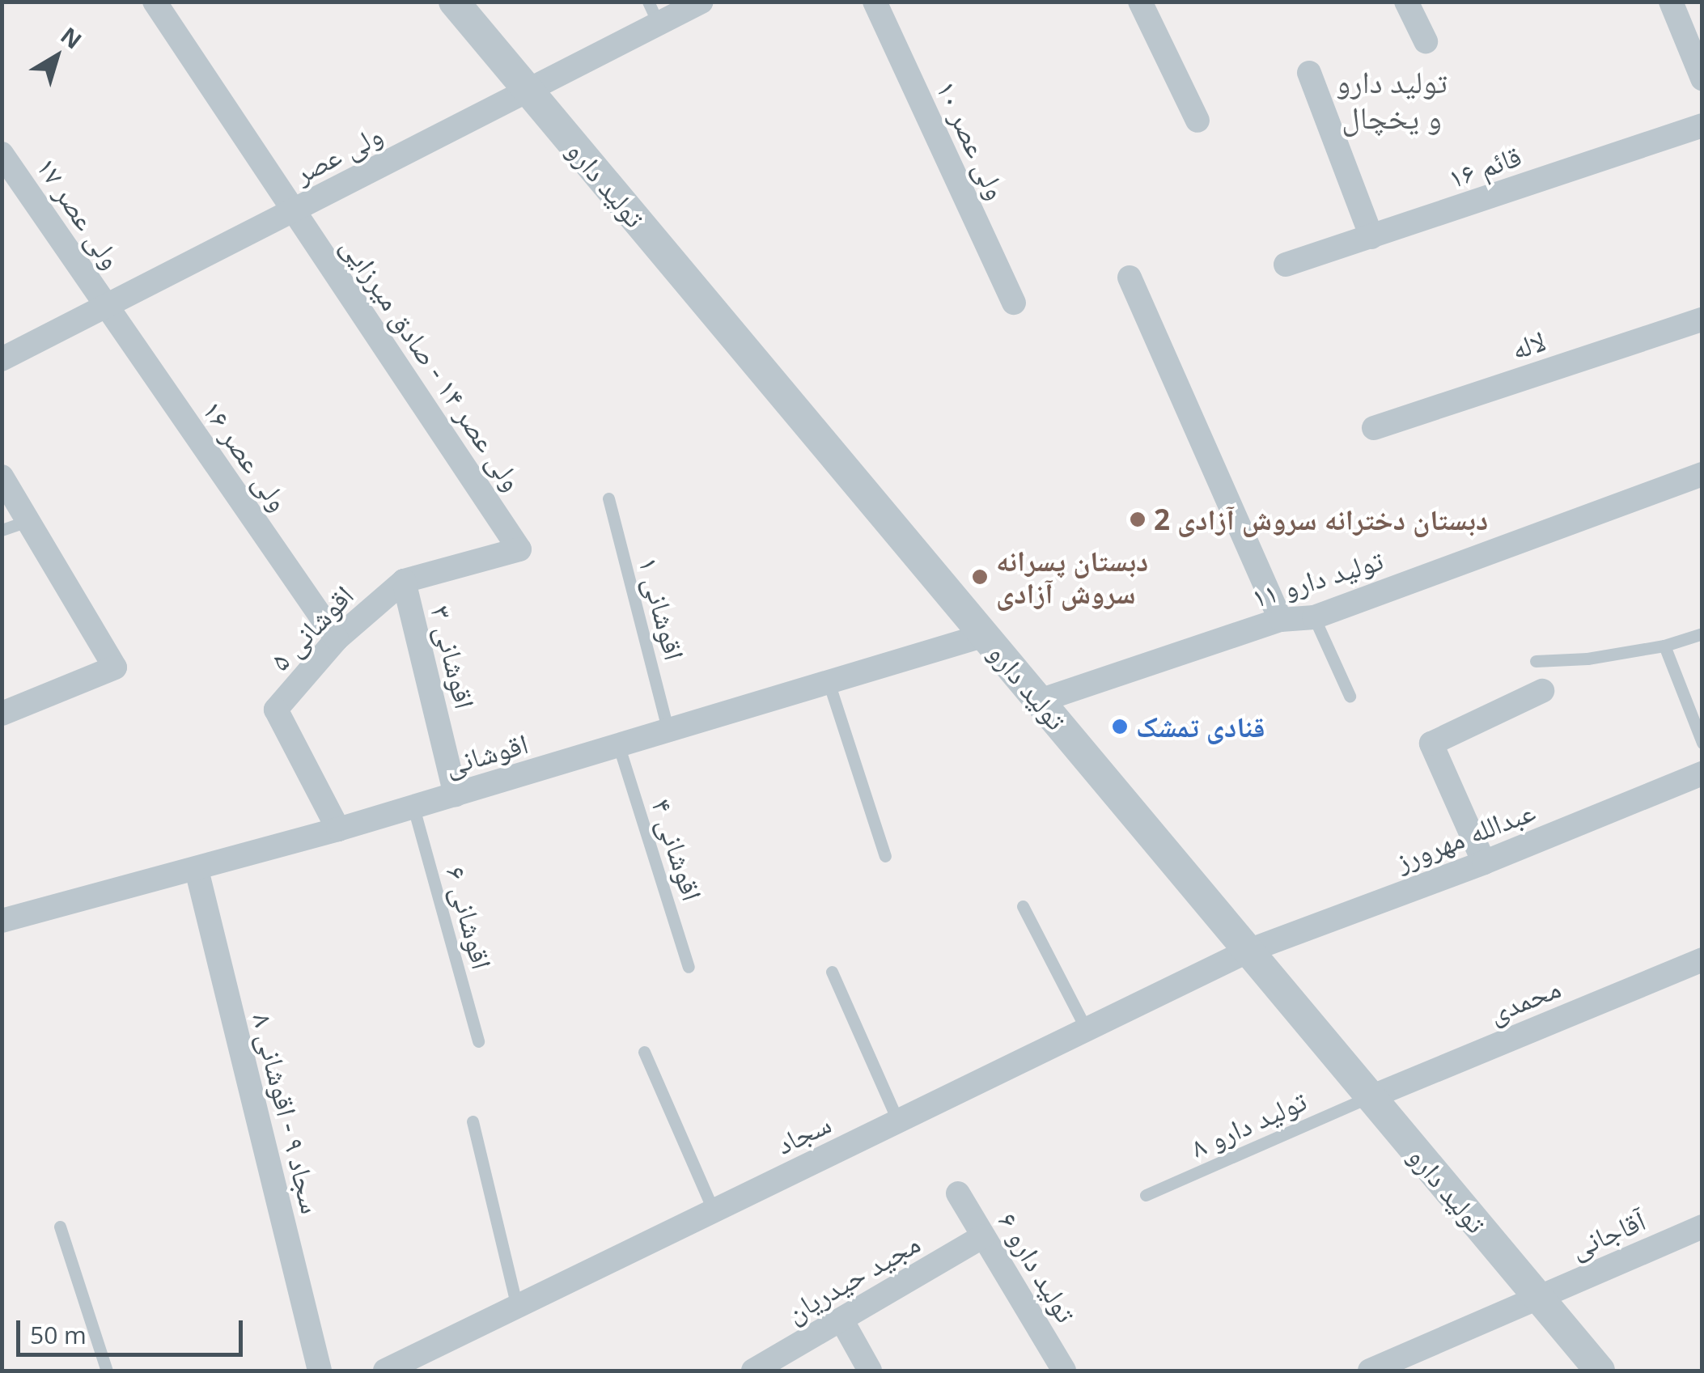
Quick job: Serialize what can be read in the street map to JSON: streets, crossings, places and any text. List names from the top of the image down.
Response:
{
  "streets": {
    "street": [
      "ولی عصر ۱۰",
      "ولی عصر",
      "قائم ۱۶",
      "تولید دارو",
      "ولی عصر ۱۷",
      "لاله",
      "ولی عصر ۱۴ - صادق میرزایی",
      "ولی عصر ۱۶",
      "تولید دارو ۱۱",
      "اقوشانی ۵",
      "اقوشانی ۳",
      "اقوشانی",
      "عبدالله مهرورز",
      "محمدی",
      "سجاد ۹ - اقوشانی ۸",
      "سجاد",
      "آقاجانی",
      "تولید دارو ۶",
      "مجید حیدریان"
    ],
    "lane": [
      "اقوشانی ۱",
      "اقوشانی ۴",
      "اقوشانی ۶",
      "تولید دارو ۸"
    ]
  },
  "crossings": [
    ["ولی عصر", "تولید دارو"],
    ["ولی عصر", "ولی عصر ۱۷"],
    ["ولی عصر", "ولی عصر ۱۴ - صادق میرزایی"],
    ["ولی عصر", "ولی عصر ۱۶"],
    ["تولید دارو", "تولید دارو ۱۱"],
    ["تولید دارو", "اقوشانی"],
    ["تولید دارو", "عبدالله مهرورز"],
    ["تولید دارو", "محمدی"],
    ["تولید دارو", "تولید دارو ۸"],
    ["تولید دارو", "سجاد"],
    ["تولید دارو", "آقاجانی"],
    ["ولی عصر ۱۷", "ولی عصر ۱۶"],
    ["ولی عصر ۱۴ - صادق میرزایی", "اقوشانی ۵"],
    ["ولی عصر ۱۶", "اقوشانی ۵"],
    ["اقوشانی ۱", "اقوشانی"],
    ["اقوشانی ۵", "اقوشانی ۳"],
    ["اقوشانی ۵", "اقوشانی"],
    ["اقوشانی ۳", "اقوشانی"],
    ["اقوشانی", "اقوشانی ۴"],
    ["اقوشانی", "اقوشانی ۶"],
    ["اقوشانی", "سجاد ۹ - اقوشانی ۸"],
    ["عبدالله مهرورز", "سجاد"],
    ["محمدی", "تولید دارو ۸"],
    ["تولید دارو ۶", "مجید حیدریان"]
  ],
  "districts": ["تولید دارو و یخچال"],
  "places": ["دبستان دخترانه سروش آزادی 2", "دبستان پسرانه سروش آزادی", "قنادی تمشک"],
  "scale_bar": "50 m",
  "north": "top right"
}
